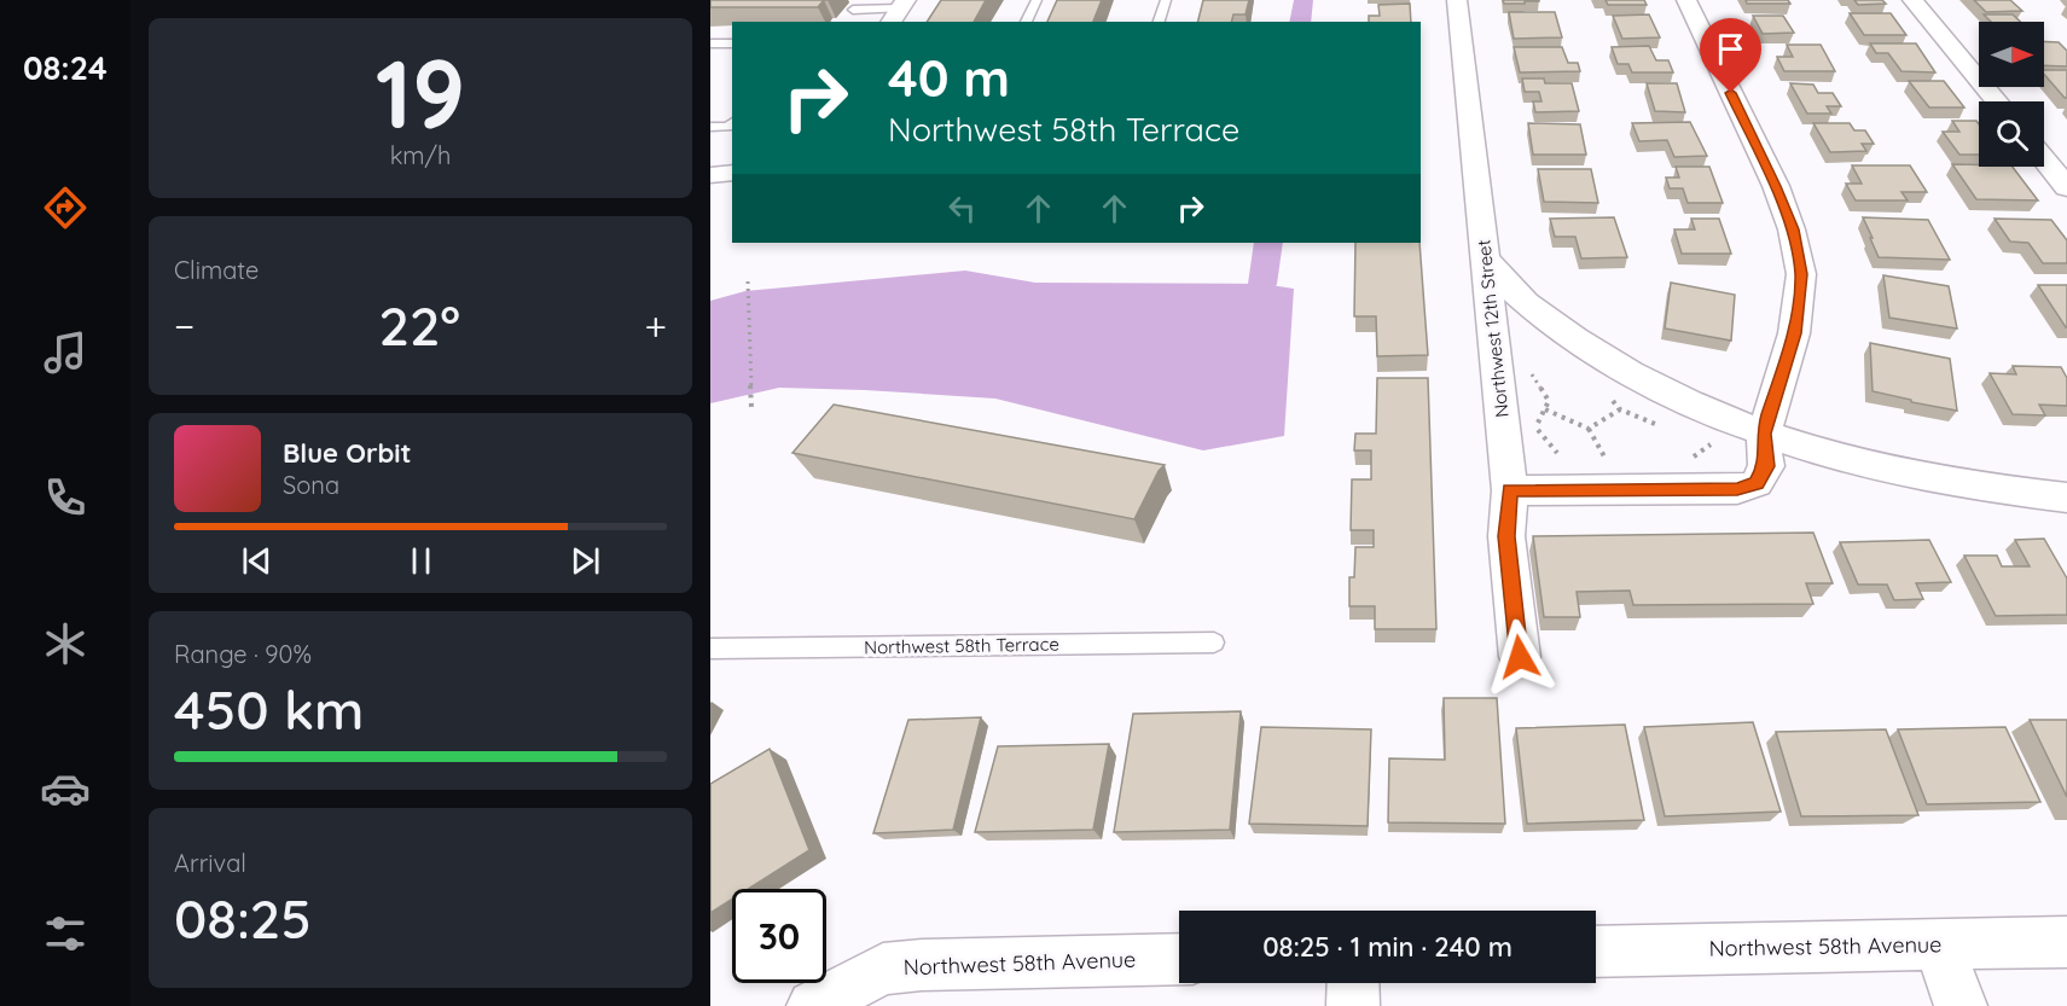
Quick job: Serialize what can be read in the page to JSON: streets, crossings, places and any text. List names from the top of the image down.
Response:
{
  "streets": {
    "street": ["Northwest 12th Street", "Northwest 58th Avenue"],
    "lane": ["Northwest 58th Terrace"]
  },
  "north": "right",
  "page": {
    "tabs": "08:24",
    "tile": [
      ["19", "km/h"],
      "Climate",
      ["Range · 90%", "450 km"],
      ["Arrival", "08:25"]
    ],
    "turn": ["40 m", "Northwest 58th Terrace"],
    "heat": ["−", "22°", "+"],
    "song": ["Blue Orbit", "Sona"],
    "limit": "30",
    "trip": "08:25 · 1 min · 240 m"
  }
}
